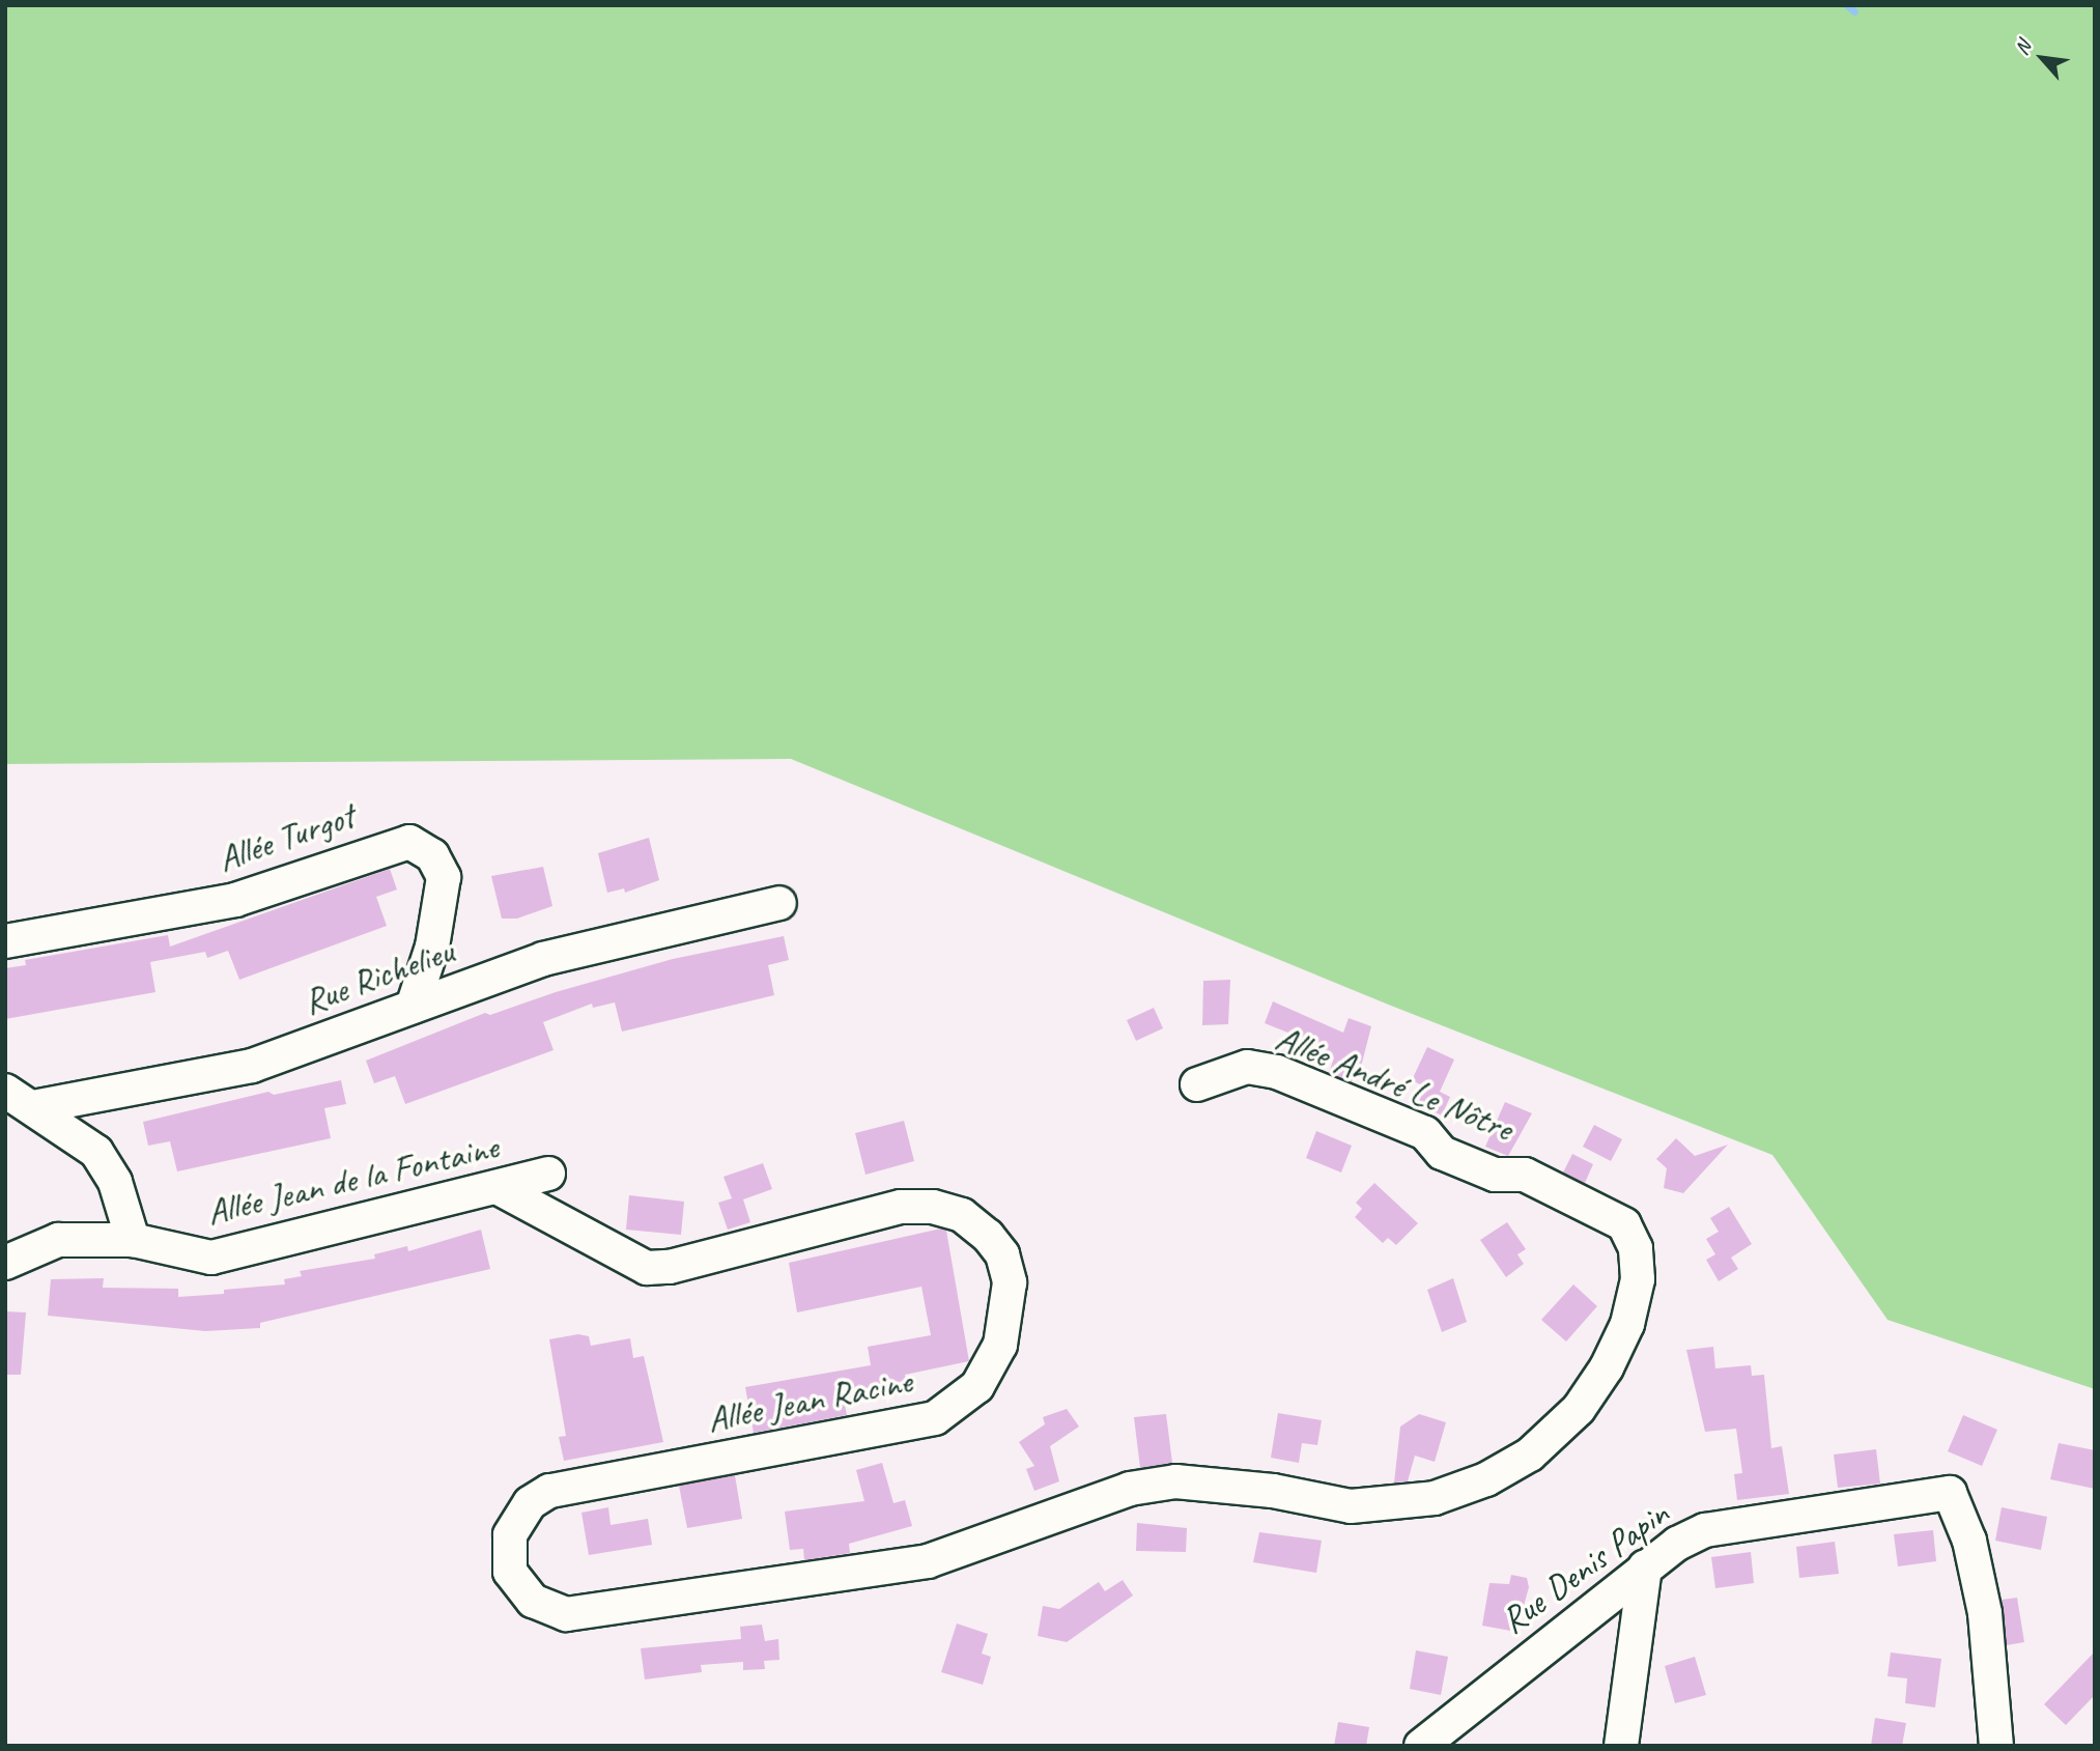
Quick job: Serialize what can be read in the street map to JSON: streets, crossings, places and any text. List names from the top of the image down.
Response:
{
  "streets": {
    "street": [
      "Allée Turgot",
      "Rue Richelieu",
      "Allée André Le Nôtre",
      "Allée Jean de la Fontaine",
      "Allée Jean Racine",
      "Rue Denis Papin"
    ]
  },
  "crossings": [
    ["Allée Turgot", "Rue Richelieu"],
    ["Allée André Le Nôtre", "Allée Jean Racine"],
    ["Allée Jean de la Fontaine", "Allée Jean Racine"]
  ],
  "north": "top left"
}
